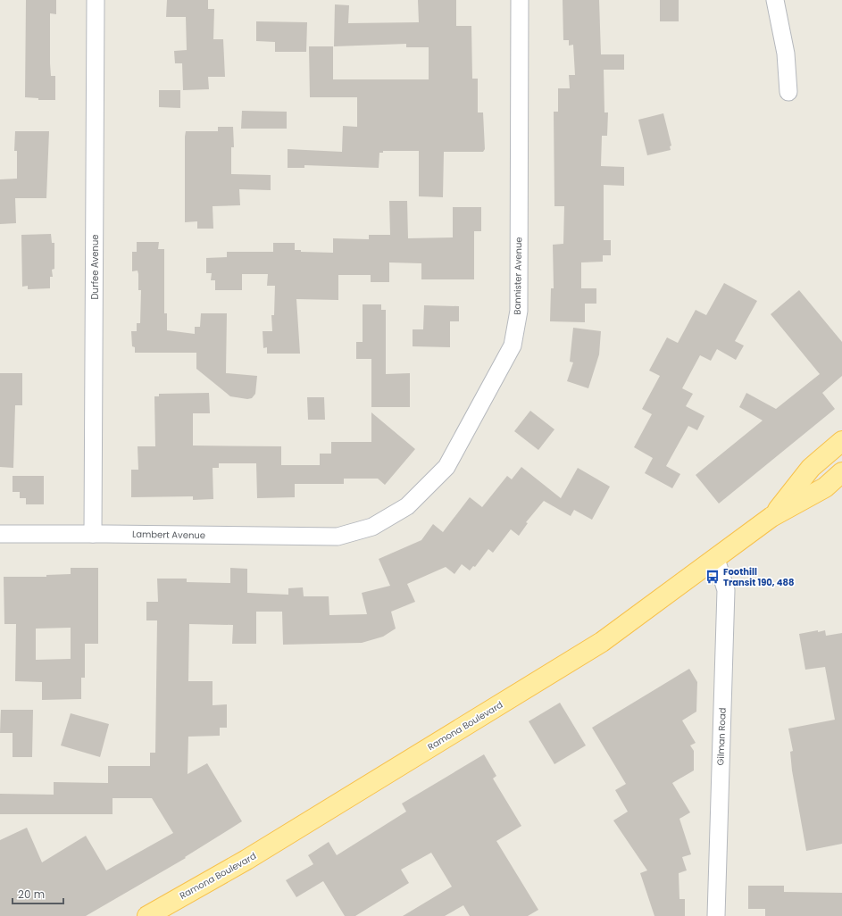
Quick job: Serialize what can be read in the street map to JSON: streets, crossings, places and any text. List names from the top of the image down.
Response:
{
  "streets": {
    "main road": ["Ramona Boulevard"],
    "street": [
      "Durfee Avenue",
      "Bannister Avenue",
      "Lambert Avenue",
      "Gilman Road"
    ]
  },
  "crossings": [
    ["Durfee Avenue", "Lambert Avenue"],
    ["Bannister Avenue", "Lambert Avenue"],
    ["Ramona Boulevard", "Gilman Road"]
  ],
  "places": {
    "bus stop": ["Foothill Transit 190, 488"]
  },
  "scale_bar": "20 m"
}
